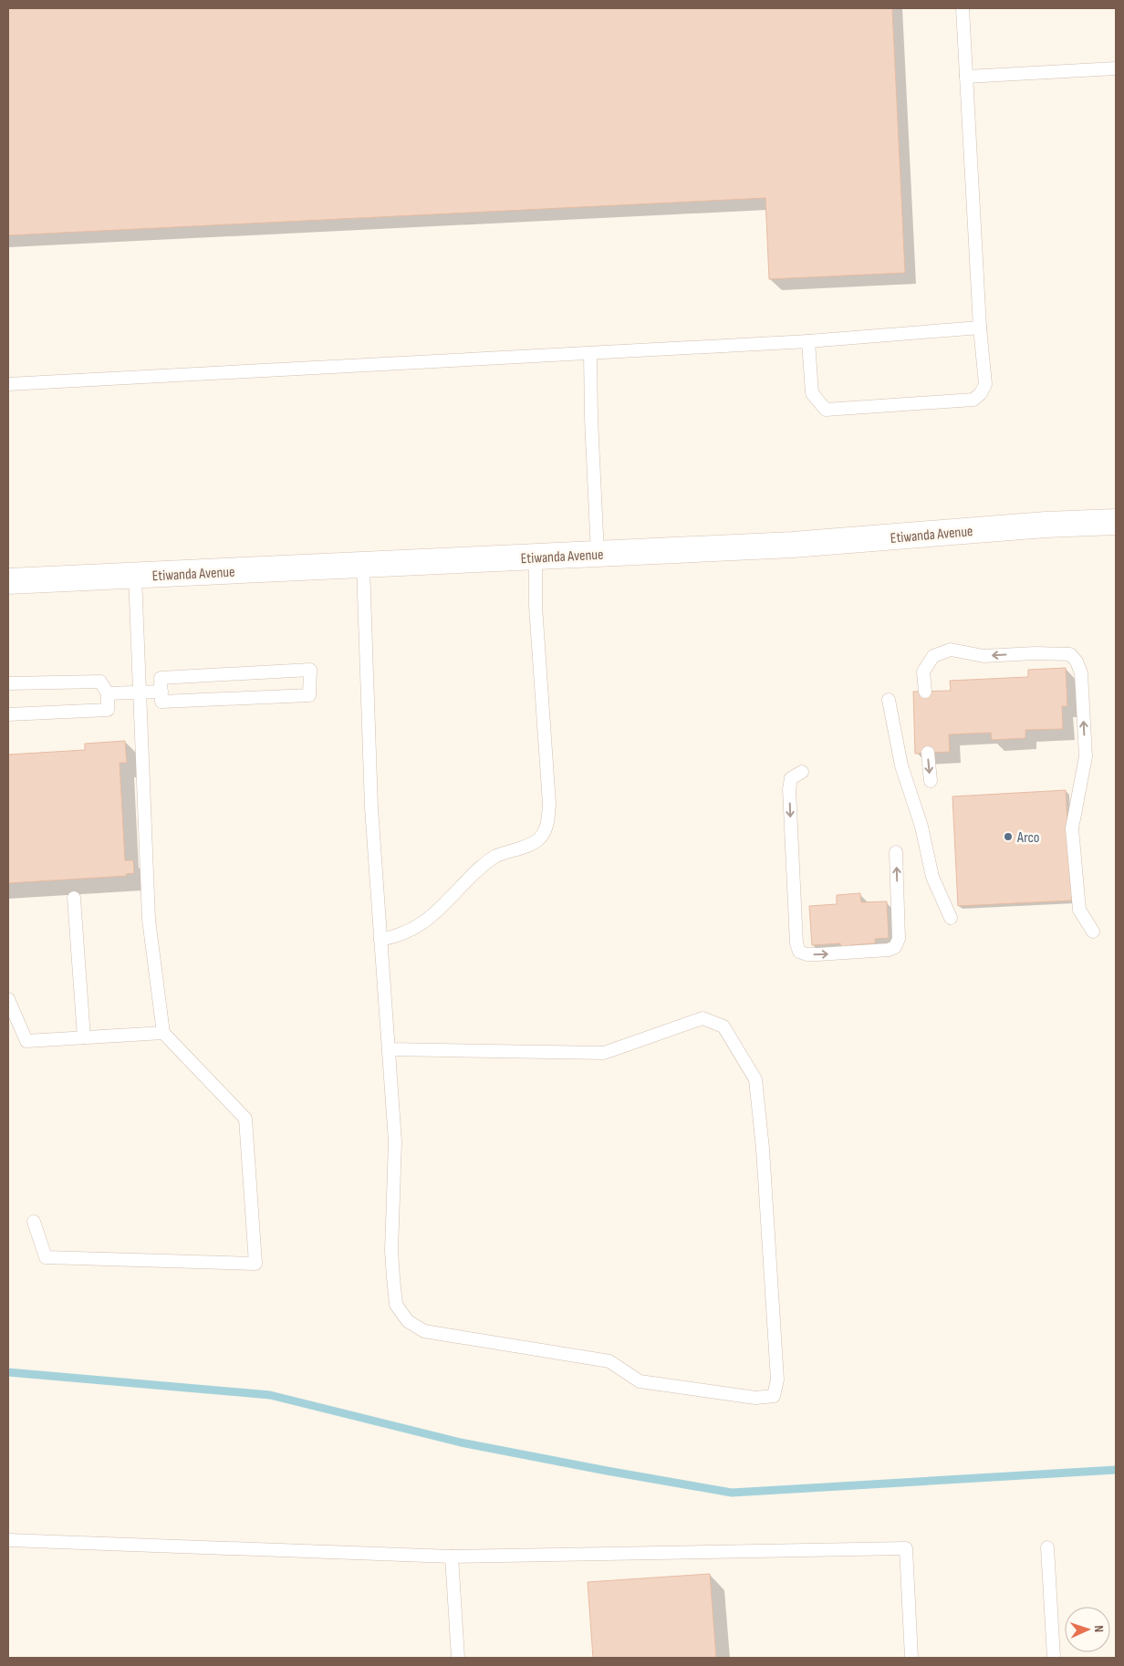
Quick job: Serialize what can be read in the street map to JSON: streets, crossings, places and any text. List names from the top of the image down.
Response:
{
  "streets": {
    "main road": ["Etiwanda Avenue"]
  },
  "places": ["Arco"],
  "north": "right"
}
